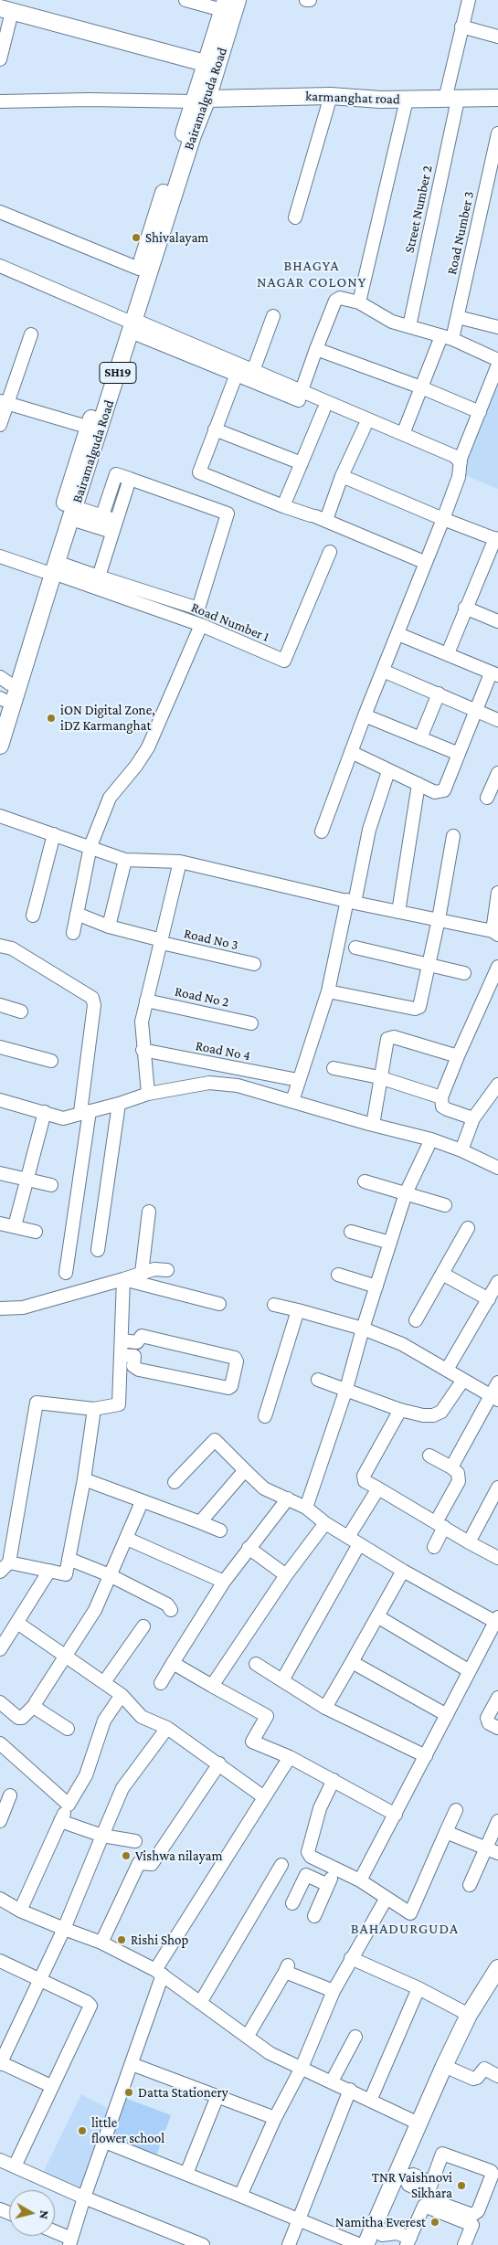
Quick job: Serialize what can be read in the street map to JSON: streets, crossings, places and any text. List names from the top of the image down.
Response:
{
  "streets": {
    "main road": ["karmanghat road", "Bairamalguda Road", "SH19"],
    "street": [
      "Street Number 2",
      "Road Number 3",
      "Road Number 1",
      "Road No 3",
      "Road No 2",
      "Road No 4"
    ]
  },
  "crossings": [
    ["karmanghat road", "Bairamalguda Road"],
    ["karmanghat road", "Street Number 2"],
    ["Bairamalguda Road", "Road Number 1"]
  ],
  "districts": ["BHAGYA NAGAR COLONY", "BAHADURGUDA"],
  "places": [
    "Shivalayam",
    "iON Digital Zone, iDZ Karmanghat",
    "Vishwa nilayam",
    "Rishi Shop",
    "Datta Stationery",
    "little flower school",
    "TNR Vaishnovi Sikhara",
    "Namitha Everest"
  ],
  "north": "right"
}
